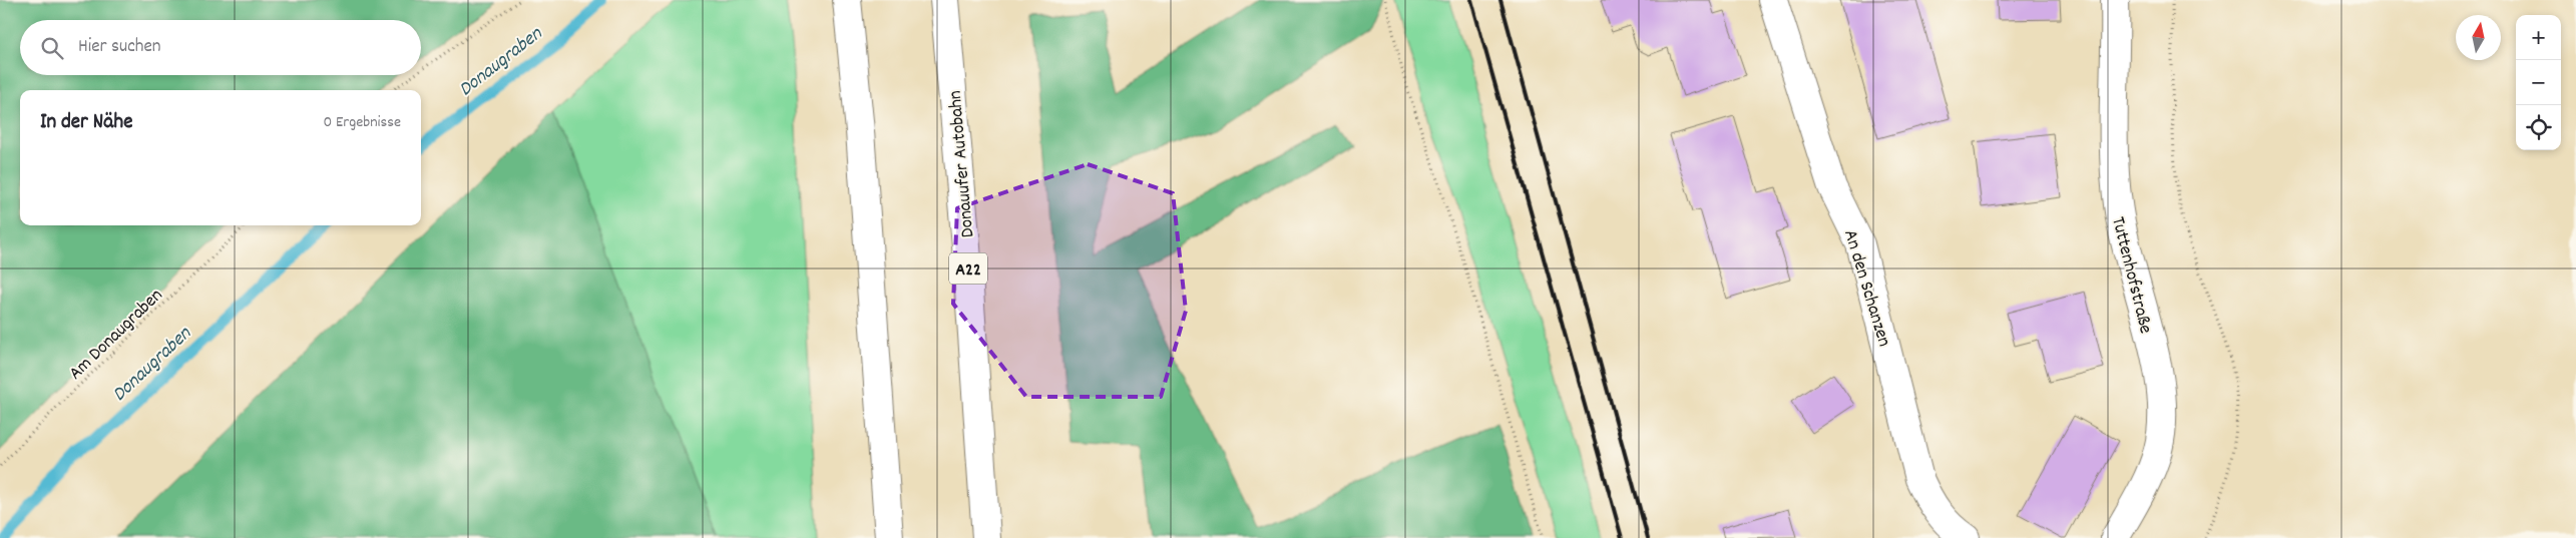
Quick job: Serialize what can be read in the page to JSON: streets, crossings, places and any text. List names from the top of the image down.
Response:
{
  "streets": {
    "main road": [
      "Donauufer Autobahn",
      "A22",
      "Tuttenhofstraße",
      "An den Schanzen"
    ],
    "path": ["Am Donaugraben"]
  },
  "water": ["Donaugraben"],
  "north": "top",
  "page": {
    "map_buttons": ["+", "−"],
    "search": "Hier suchen",
    "heading": ["In der Nähe", "0 Ergebnisse"]
  }
}
